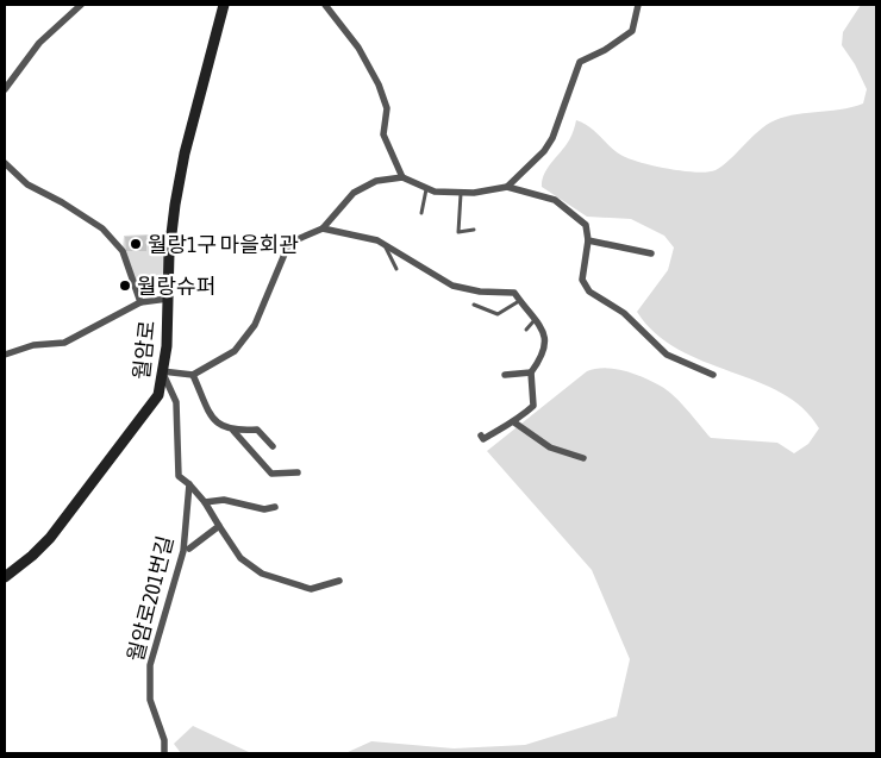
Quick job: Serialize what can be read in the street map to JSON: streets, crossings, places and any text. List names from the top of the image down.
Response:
{
  "streets": {
    "street": ["월암로", "월암로201번길"]
  },
  "crossings": [
    ["월암로", "월암로201번길"]
  ],
  "places": ["월랑1구 마을회관", "월랑슈퍼"]
}
